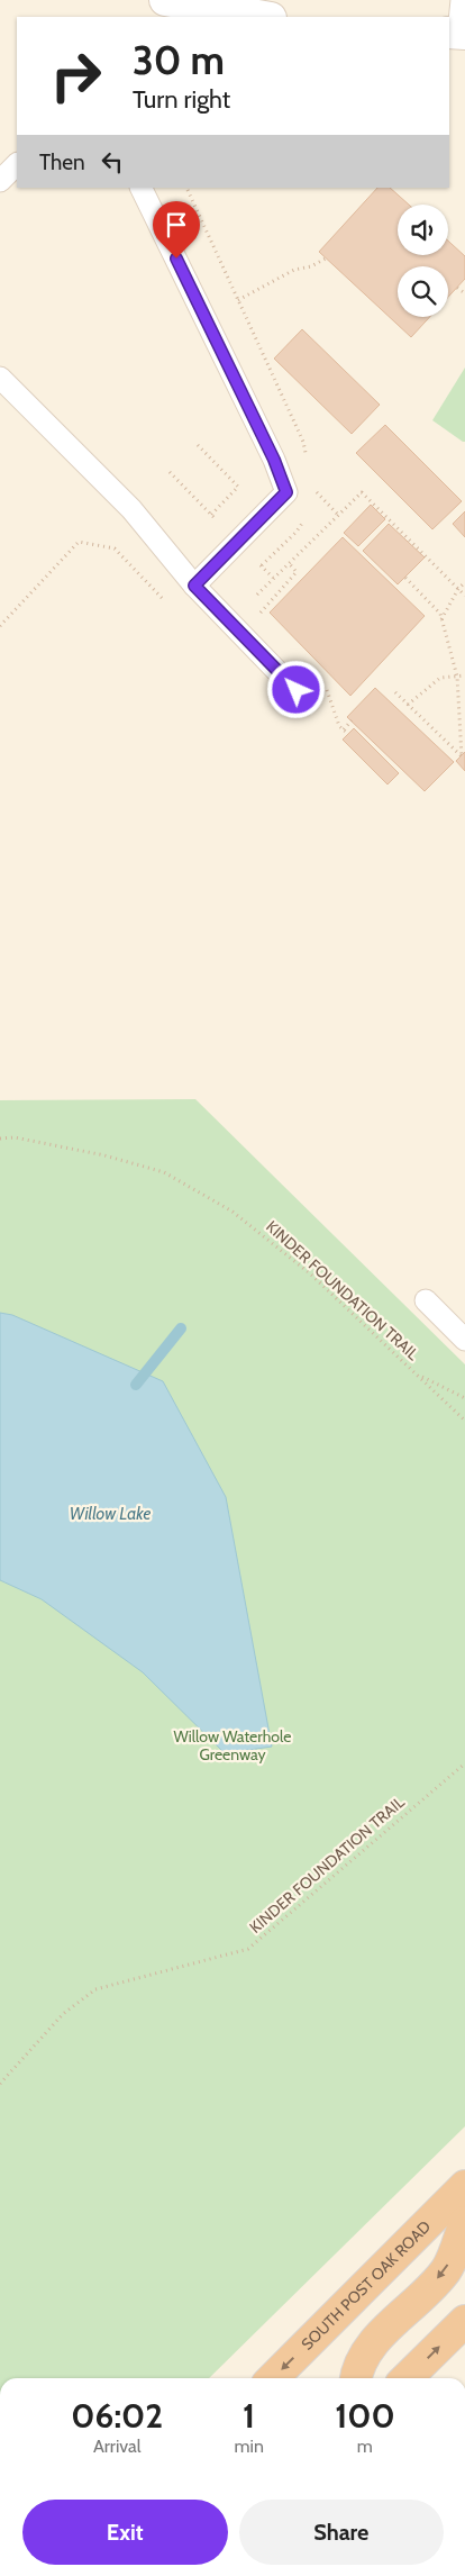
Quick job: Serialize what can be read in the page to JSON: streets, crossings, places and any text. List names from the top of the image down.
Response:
{
  "streets": {
    "highway": ["SOUTH POST OAK ROAD"],
    "path": ["KINDER FOUNDATION TRAIL"]
  },
  "water": ["Willow Lake"],
  "parks": ["Willow Waterhole Greenway"],
  "page": {
    "turn": ["30 m", "Turn right"],
    "then": "Then",
    "eta": [
      "06:02",
      "Arrival",
      "1",
      "min",
      "100",
      "m"
    ],
    "buttons": ["Exit", "Share"]
  }
}
